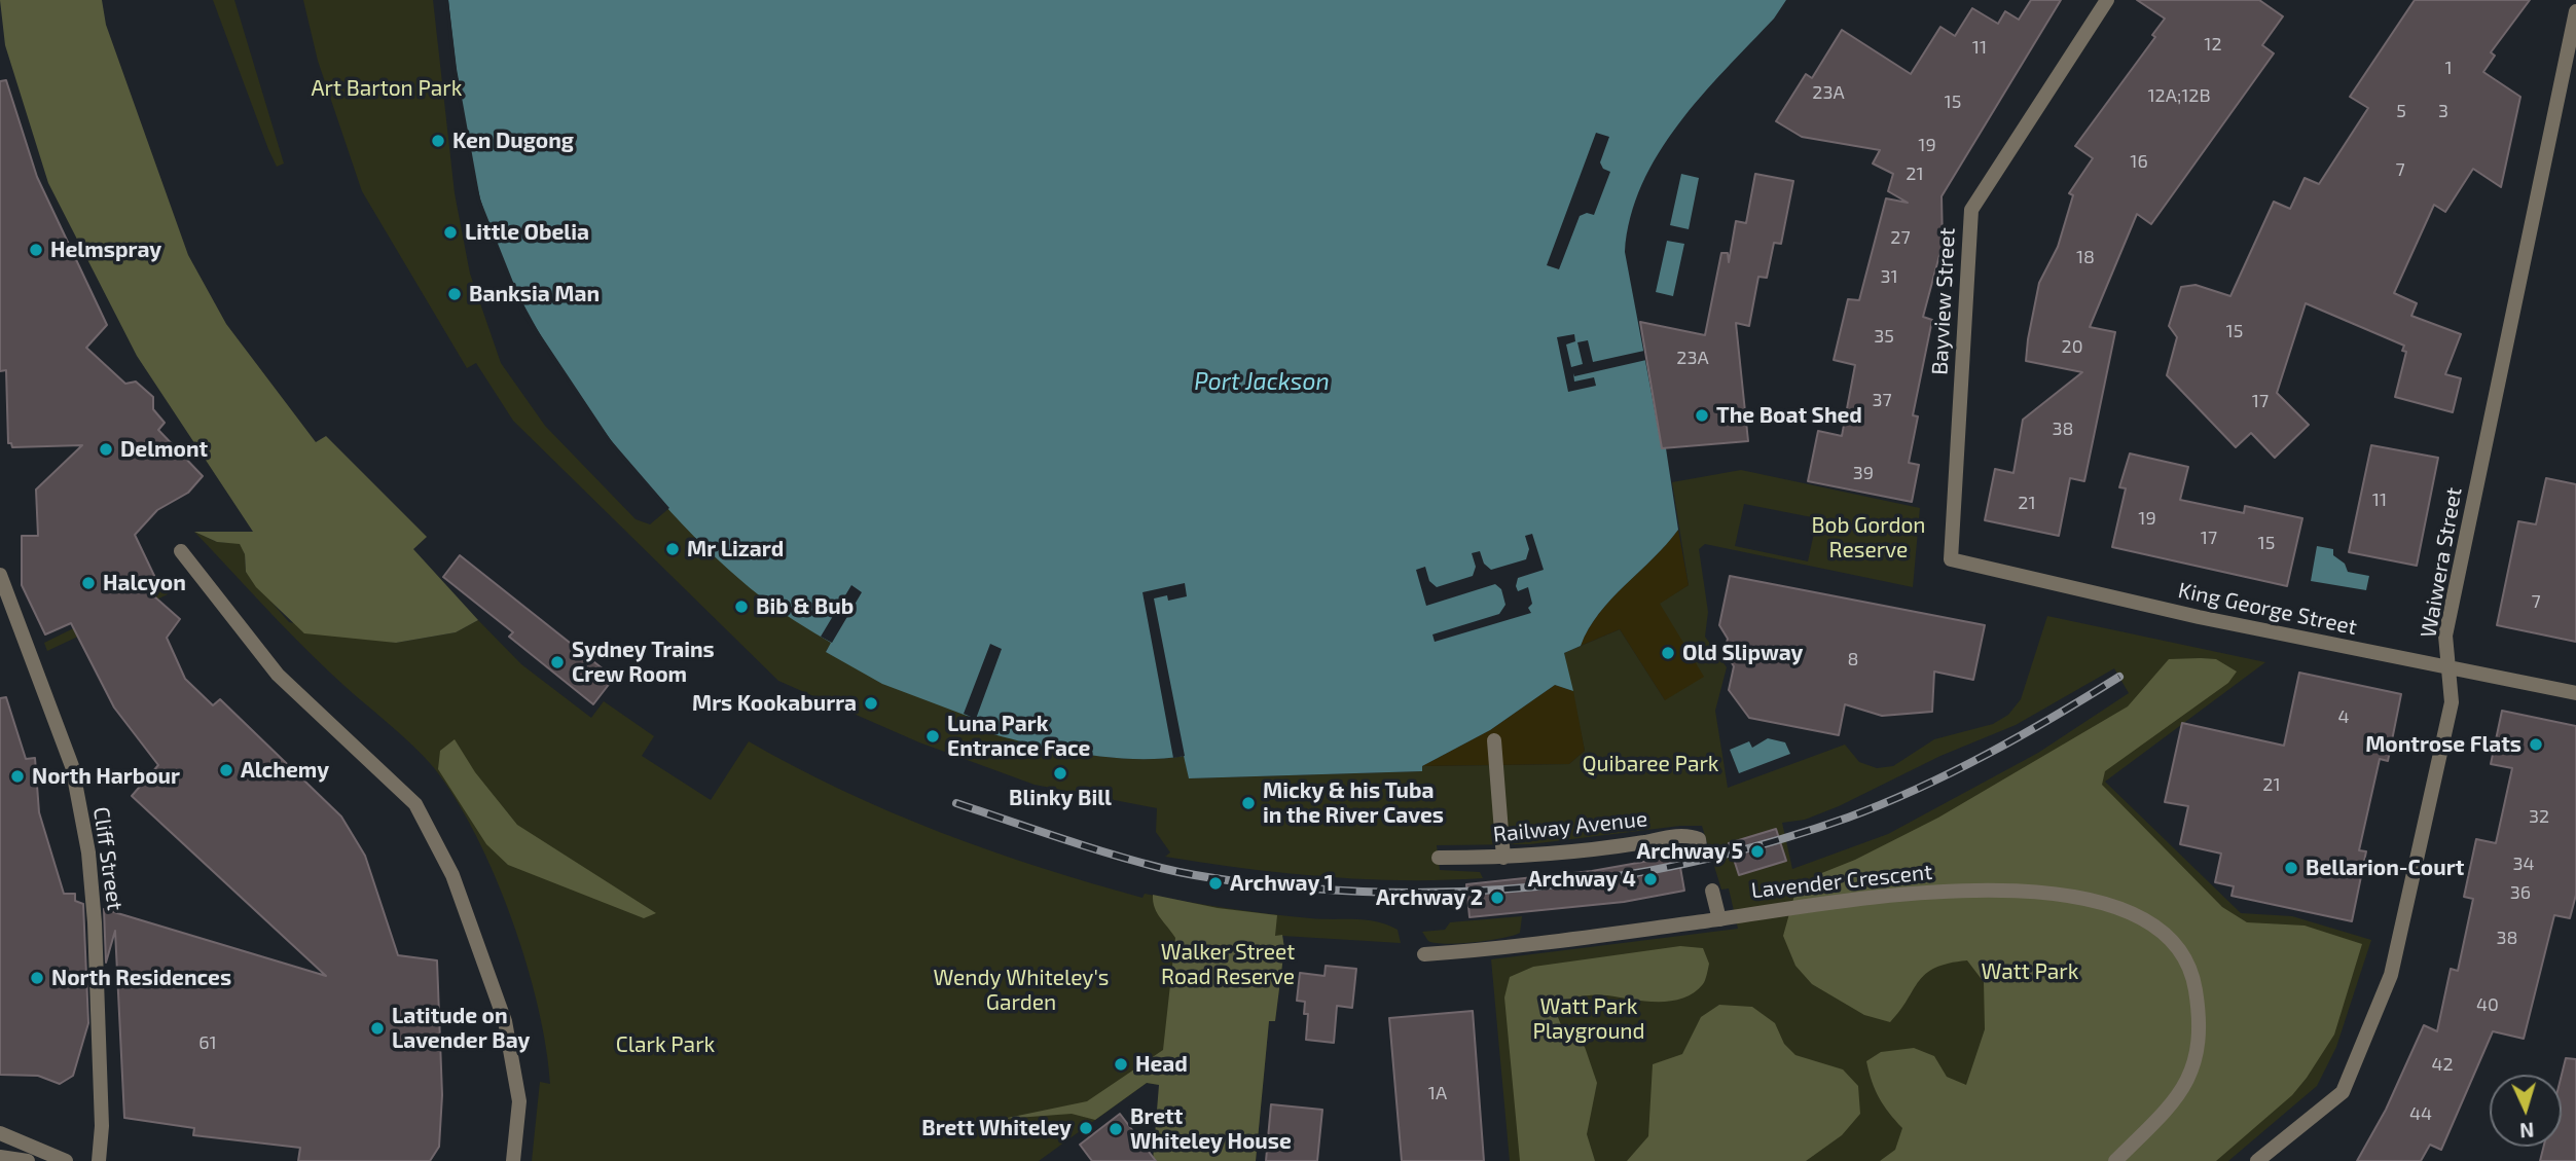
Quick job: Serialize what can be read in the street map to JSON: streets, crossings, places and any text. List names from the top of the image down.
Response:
{
  "streets": {
    "street": [
      "Bayview Street",
      "Waiwera Street",
      "King George Street",
      "Railway Avenue",
      "Cliff Street",
      "Lavender Crescent"
    ]
  },
  "crossings": [
    ["Bayview Street", "King George Street"],
    ["Waiwera Street", "King George Street"]
  ],
  "water": ["Port Jackson"],
  "parks": [
    "Art Barton Park",
    "Bob Gordon Reserve",
    "Quibaree Park",
    "Walker Street Road Reserve",
    "Watt Park",
    "Wendy Whiteley's Garden",
    "Watt Park Playground",
    "Clark Park"
  ],
  "places": [
    "Ken Dugong",
    "Little Obelia",
    "Helmspray",
    "Banksia Man",
    "The Boat Shed",
    "Delmont",
    "Mr Lizard",
    "Halcyon",
    "Bib & Bub",
    "Old Slipway",
    "Sydney Trains Crew Room",
    "Mrs Kookaburra",
    "Luna Park Entrance Face",
    "Montrose Flats",
    "Alchemy",
    "Blinky Bill",
    "North Harbour",
    "Micky & his Tuba in the River Caves",
    "Archway 5",
    "Bellarion-Court",
    "Archway 4",
    "Archway 1",
    "Archway 2",
    "North Residences",
    "Latitude on Lavender Bay",
    "Head",
    "Brett Whiteley",
    "Brett Whiteley House"
  ],
  "house_numbers": [
    "12",
    "11",
    "1",
    "23A",
    "12A;12B",
    "15",
    "5",
    "3",
    "19",
    "16",
    "7",
    "21",
    "27",
    "18",
    "31",
    "15",
    "35",
    "20",
    "23A",
    "37",
    "17",
    "38",
    "39",
    "11",
    "21",
    "19",
    "17",
    "15",
    "7",
    "8",
    "4",
    "21",
    "32",
    "34",
    "36",
    "38",
    "40",
    "61",
    "42",
    "1A",
    "44"
  ],
  "north": "bottom"
}
